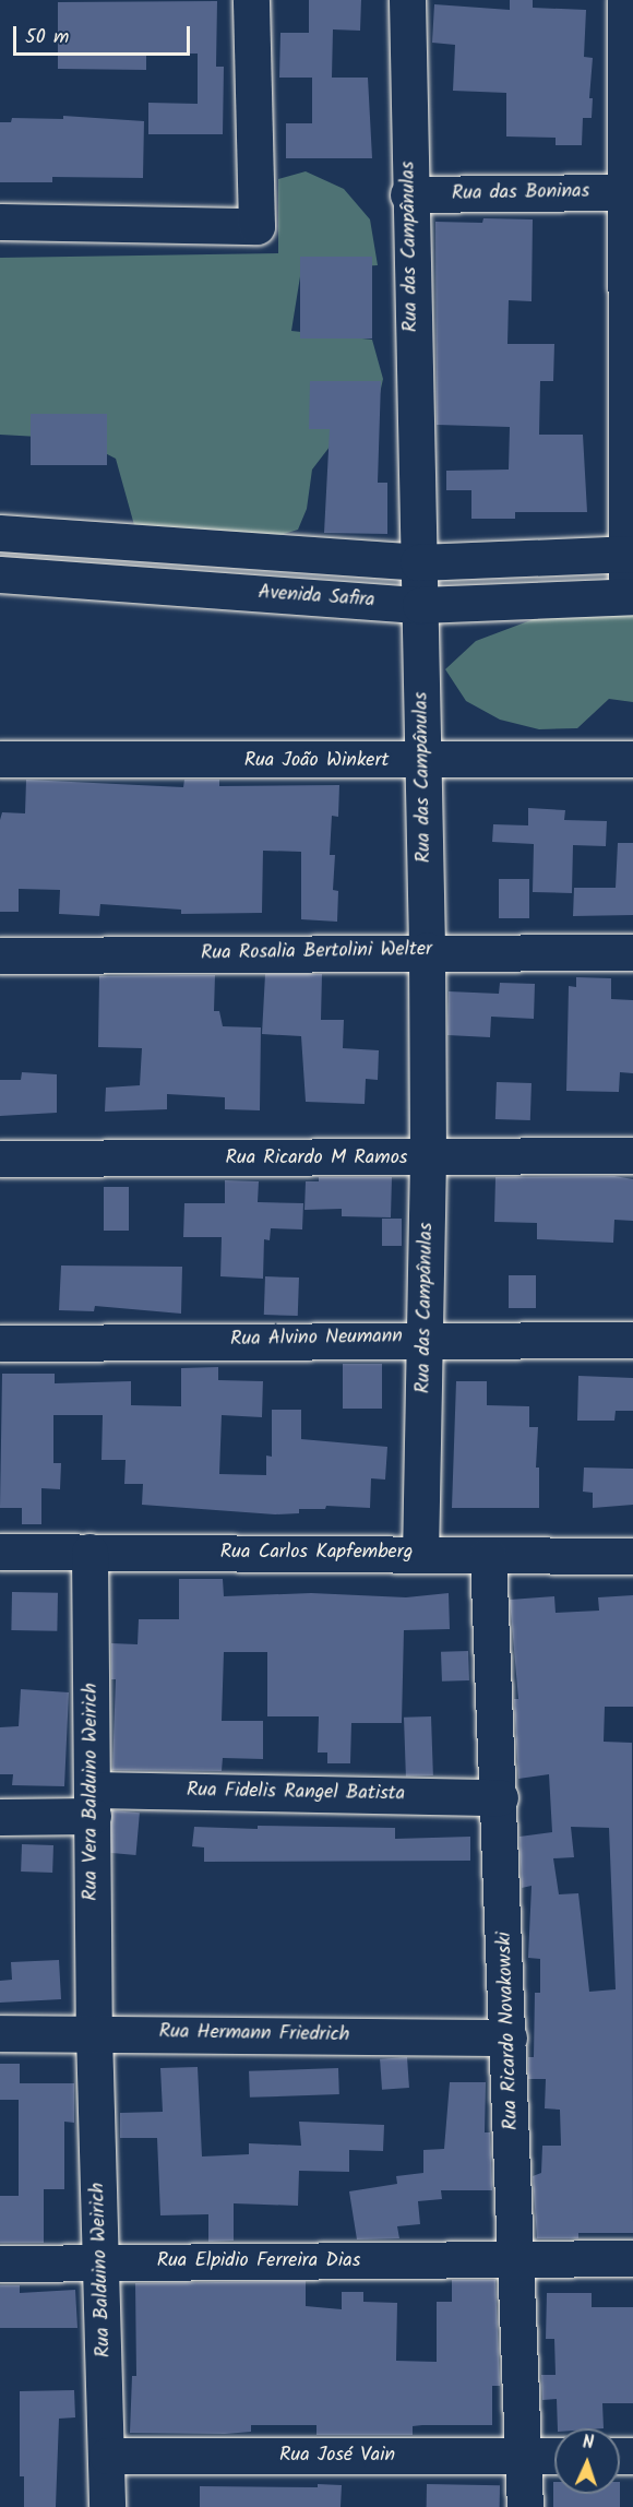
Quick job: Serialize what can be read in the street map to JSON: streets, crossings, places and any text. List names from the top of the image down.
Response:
{
  "streets": {
    "street": [
      "Rua das Boninas",
      "Rua das Campânulas",
      "Avenida Safira",
      "Rua João Winkert",
      "Rua Rosalia Bertolini Welter",
      "Rua Ricardo M Ramos",
      "Rua Alvino Neumann",
      "Rua Carlos Kapfemberg",
      "Rua Vera Balduino Weirich",
      "Rua Fidelis Rangel Batista",
      "Rua Ricardo Novakowski",
      "Rua Hermann Friedrich",
      "Rua Elpidio Ferreira Dias",
      "Rua Balduino Weirich",
      "Rua José Vain"
    ]
  },
  "crossings": [
    ["Rua das Boninas", "Rua das Campânulas"],
    ["Rua das Campânulas", "Avenida Safira"],
    ["Rua das Campânulas", "Rua João Winkert"],
    ["Rua das Campânulas", "Rua Rosalia Bertolini Welter"],
    ["Rua das Campânulas", "Rua Ricardo M Ramos"],
    ["Rua das Campânulas", "Rua Alvino Neumann"],
    ["Rua das Campânulas", "Rua Carlos Kapfemberg"],
    ["Rua Carlos Kapfemberg", "Rua Vera Balduino Weirich"],
    ["Rua Carlos Kapfemberg", "Rua Ricardo Novakowski"],
    ["Rua Vera Balduino Weirich", "Rua Fidelis Rangel Batista"],
    ["Rua Vera Balduino Weirich", "Rua Hermann Friedrich"],
    ["Rua Vera Balduino Weirich", "Rua Balduino Weirich"],
    ["Rua Fidelis Rangel Batista", "Rua Ricardo Novakowski"],
    ["Rua Ricardo Novakowski", "Rua Hermann Friedrich"],
    ["Rua Ricardo Novakowski", "Rua Elpidio Ferreira Dias"],
    ["Rua Ricardo Novakowski", "Rua José Vain"],
    ["Rua Hermann Friedrich", "Rua Balduino Weirich"],
    ["Rua Elpidio Ferreira Dias", "Rua Balduino Weirich"],
    ["Rua Balduino Weirich", "Rua José Vain"]
  ],
  "scale_bar": "50 m",
  "north": "top"
}
